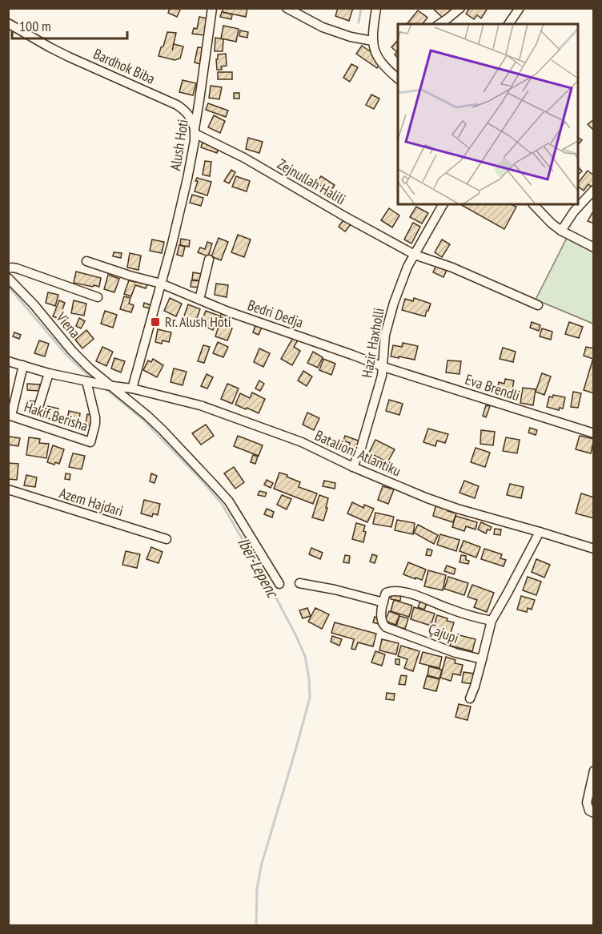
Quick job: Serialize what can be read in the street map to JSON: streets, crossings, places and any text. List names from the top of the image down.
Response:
{
  "streets": {
    "street": [
      "Bardhok Biba",
      "Alush Hoti",
      "Zejnullah Halili",
      "Bedri Dedja",
      "Viena",
      "Hazir Haxholli",
      "Eva Brendli",
      "Hakif Berisha",
      "Batalioni Atlantiku",
      "Azem Hajdari",
      "Çajupi"
    ]
  },
  "crossings": [
    ["Bardhok Biba", "Alush Hoti"],
    ["Bardhok Biba", "Zejnullah Halili"],
    ["Alush Hoti", "Zejnullah Halili"],
    ["Alush Hoti", "Bedri Dedja"],
    ["Alush Hoti", "Batalioni Atlantiku"],
    ["Zejnullah Halili", "Hazir Haxholli"],
    ["Bedri Dedja", "Hazir Haxholli"],
    ["Bedri Dedja", "Eva Brendli"],
    ["Viena", "Batalioni Atlantiku"],
    ["Hazir Haxholli", "Eva Brendli"],
    ["Hazir Haxholli", "Batalioni Atlantiku"],
    ["Hakif Berisha", "Batalioni Atlantiku"]
  ],
  "water": ["Ibër-Lepenc"],
  "places": {
    "transit": ["Rr. Alush Hoti"]
  },
  "scale_bar": "100 m"
}
